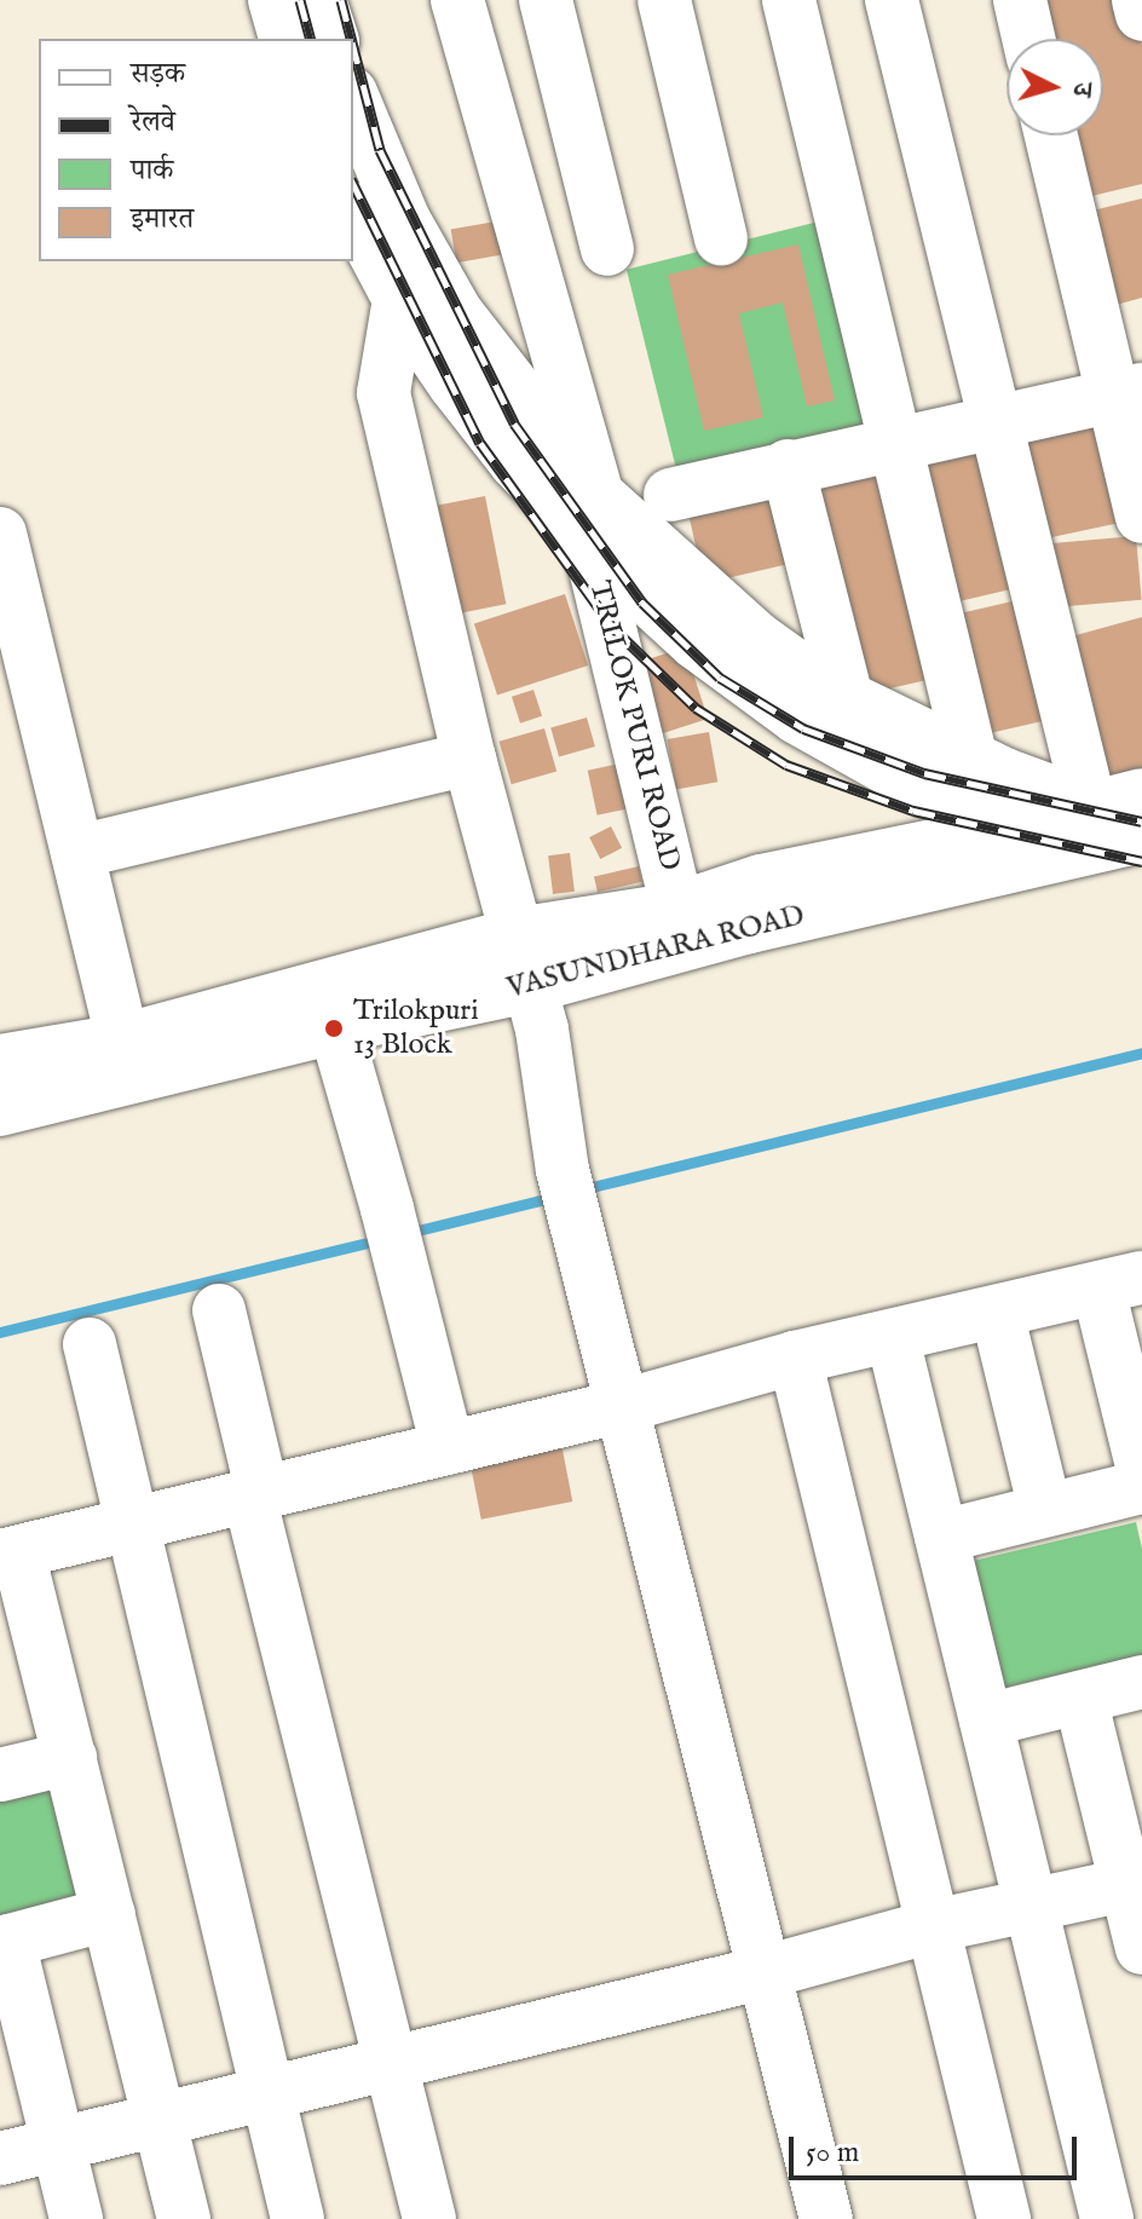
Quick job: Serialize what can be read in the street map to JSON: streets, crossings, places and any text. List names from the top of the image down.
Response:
{
  "streets": {
    "street": ["TRILOK PURI ROAD", "VASUNDHARA ROAD"]
  },
  "crossings": [
    ["TRILOK PURI ROAD", "VASUNDHARA ROAD"]
  ],
  "places": ["Trilokpuri 13 Block"],
  "legend": [
    "सड़क",
    "रेलवे",
    "पार्क",
    "इमारत"
  ],
  "scale_bar": "50 m",
  "north": "right"
}
